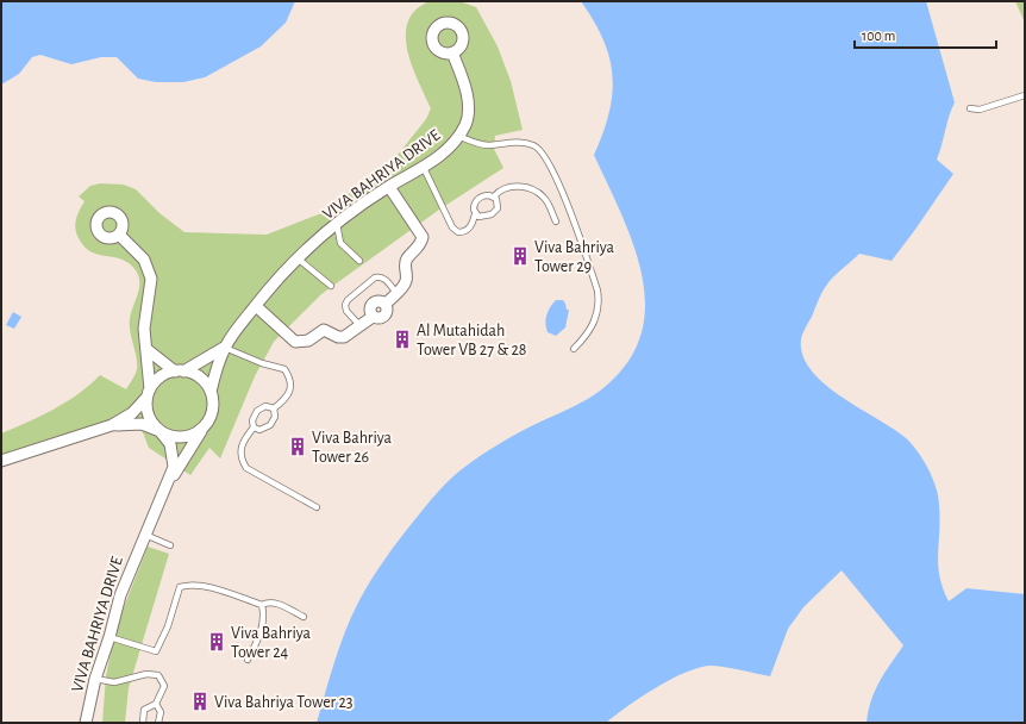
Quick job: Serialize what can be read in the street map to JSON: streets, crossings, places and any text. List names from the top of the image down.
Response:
{
  "streets": {
    "street": ["VIVA BAHRIYA DRIVE"]
  },
  "places": {
    "building": [
      "Viva Bahriya Tower 29",
      "Al Mutahidah Tower VB 27 & 28",
      "Viva Bahriya Tower 26",
      "Viva Bahriya Tower 24",
      "Viva Bahriya Tower 23"
    ]
  },
  "scale_bar": "100 m"
}
